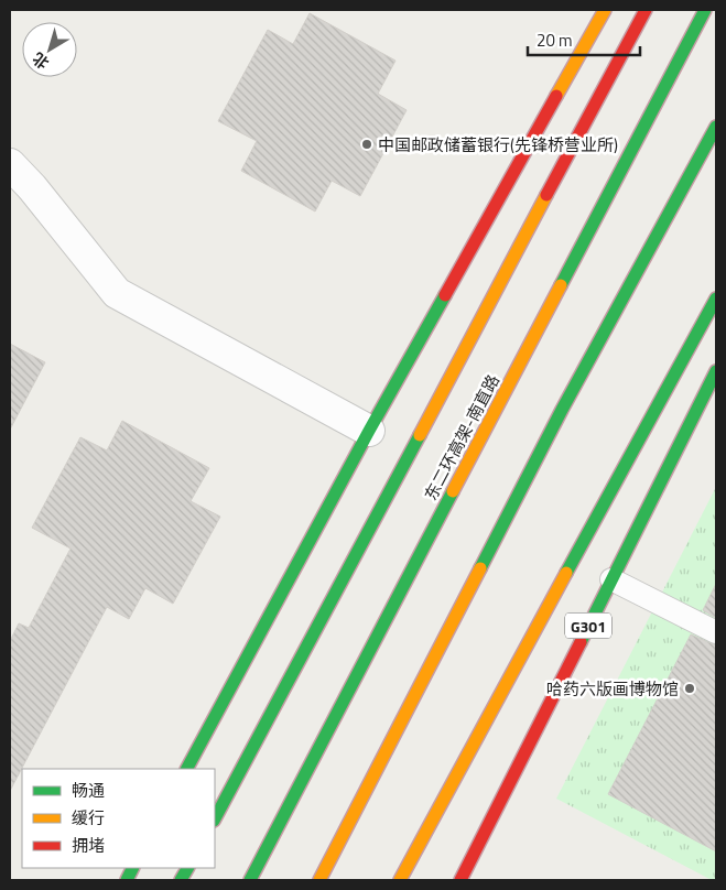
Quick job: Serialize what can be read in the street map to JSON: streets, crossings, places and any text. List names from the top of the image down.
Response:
{
  "streets": {
    "highway": ["东二环高架-南直路", "G301"]
  },
  "places": ["中国邮政储蓄银行(先锋桥营业所)", "哈药六版画博物馆"],
  "legend": ["畅通", "缓行", "拥堵"],
  "scale_bar": "20 m",
  "north": "bottom left"
}
